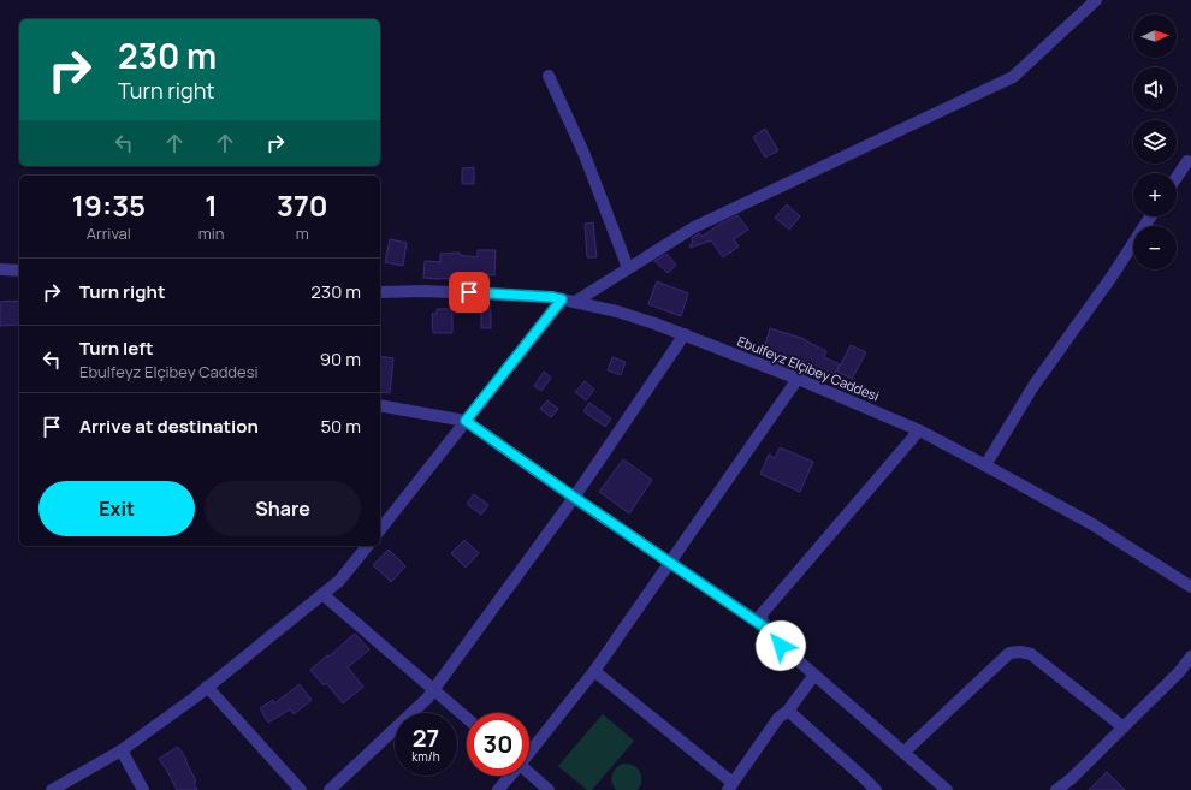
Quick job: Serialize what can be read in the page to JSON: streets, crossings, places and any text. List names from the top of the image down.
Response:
{
  "streets": {
    "street": ["Ebulfeyz Elçibey Caddesi"]
  },
  "north": "right",
  "page": {
    "map_buttons": ["+", "−"],
    "turn": ["230 m", "Turn right"],
    "eta": [
      "19:35",
      "Arrival",
      "1",
      "min",
      "370",
      "m"
    ],
    "list": [
      {
        "name": "Turn right",
        "value": "230 m"
      },
      {
        "name": "Turn left",
        "note": "Ebulfeyz Elçibey Caddesi",
        "value": "90 m"
      },
      {
        "name": "Arrive at destination",
        "value": "50 m"
      }
    ],
    "buttons": ["Exit", "Share"],
    "speed": "27 km/h",
    "limit": "30"
  }
}
